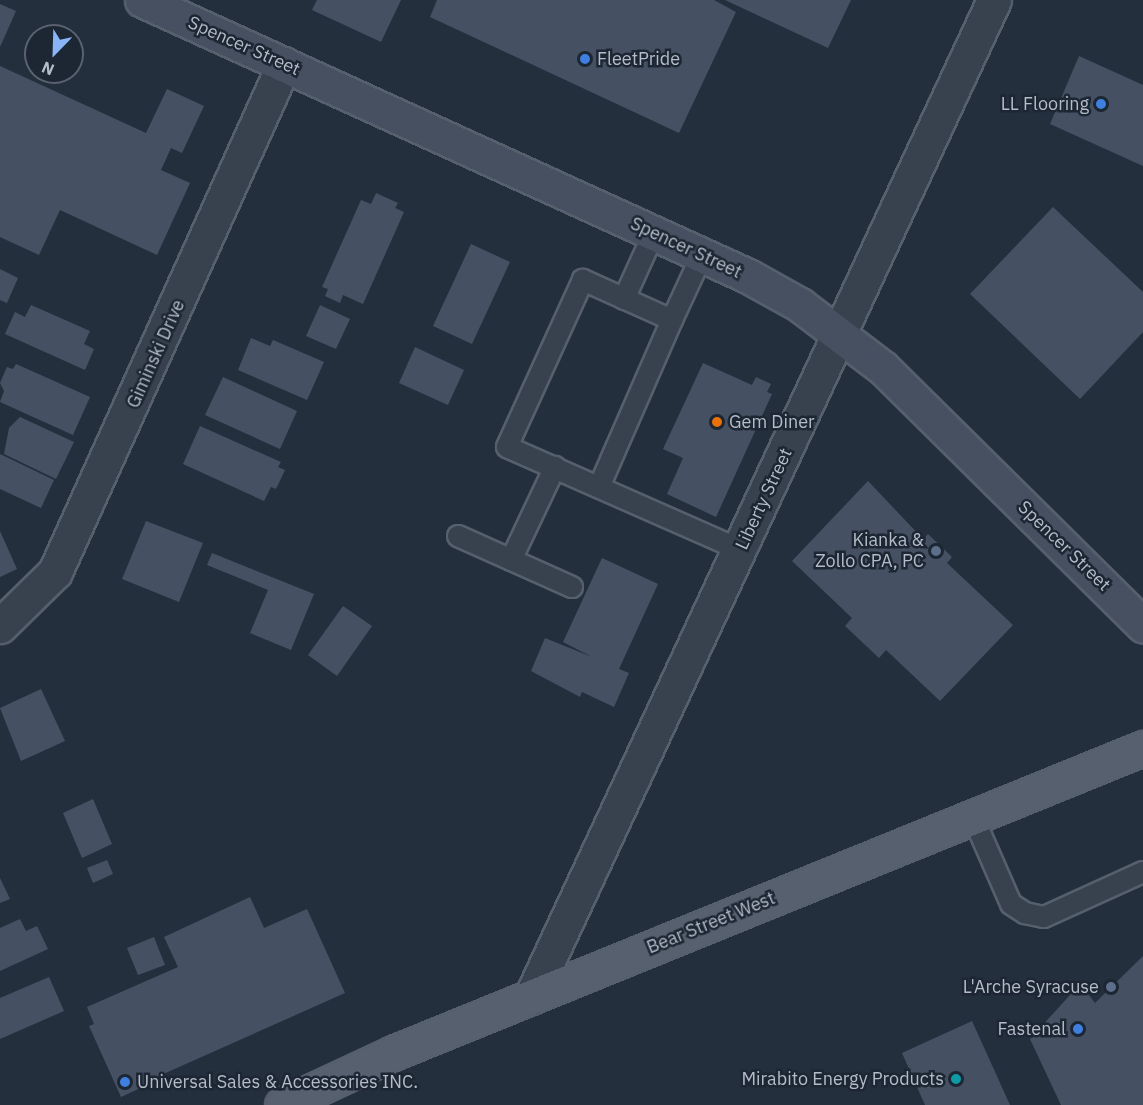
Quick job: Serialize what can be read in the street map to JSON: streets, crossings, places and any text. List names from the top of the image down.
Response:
{
  "streets": {
    "main road": ["Spencer Street", "Bear Street West"],
    "street": ["Giminski Drive", "Liberty Street"]
  },
  "crossings": [
    ["Spencer Street", "Giminski Drive"],
    ["Spencer Street", "Liberty Street"],
    ["Liberty Street", "Bear Street West"]
  ],
  "places": [
    "FleetPride",
    "LL Flooring",
    "Gem Diner",
    "Kianka & Zollo CPA, PC",
    "L'Arche Syracuse",
    "Fastenal",
    "Mirabito Energy Products",
    "Universal Sales & Accessories INC."
  ],
  "north": "bottom left"
}
